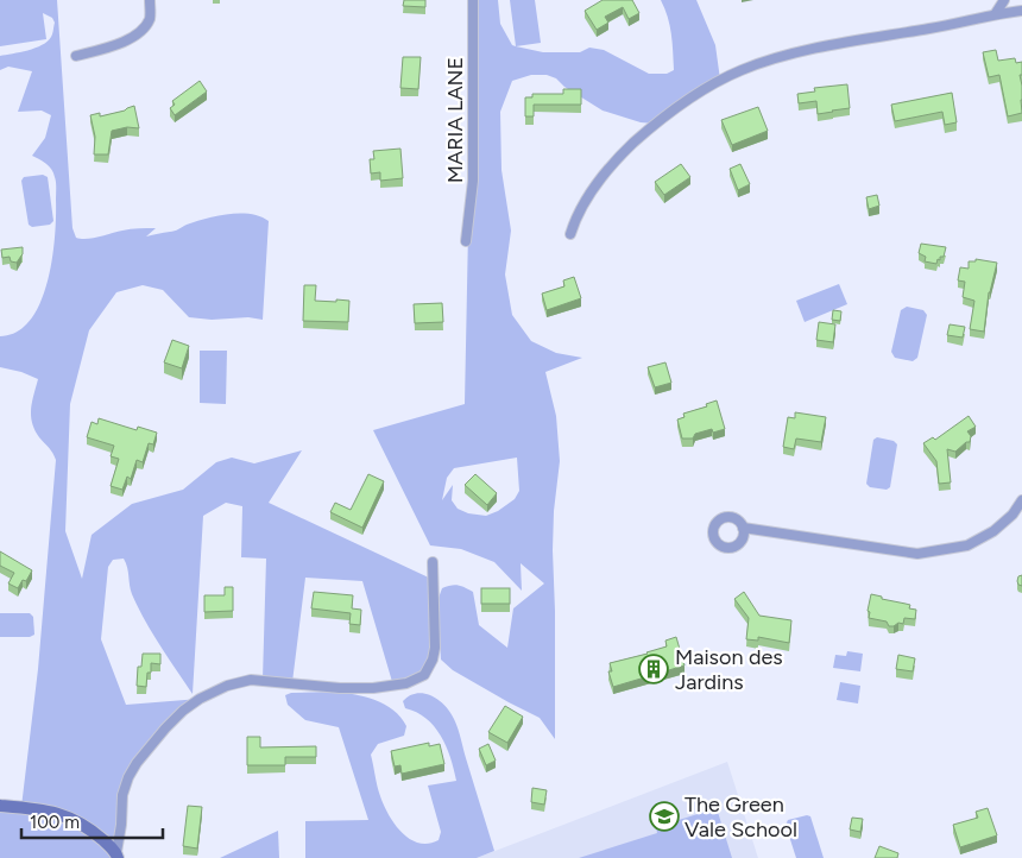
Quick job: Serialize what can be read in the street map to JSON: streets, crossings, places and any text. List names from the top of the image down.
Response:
{
  "streets": {
    "street": ["MARIA LANE"]
  },
  "places": {
    "building": ["Maison des Jardins"],
    "school or university": ["The Green Vale School"]
  },
  "scale_bar": "100 m"
}
